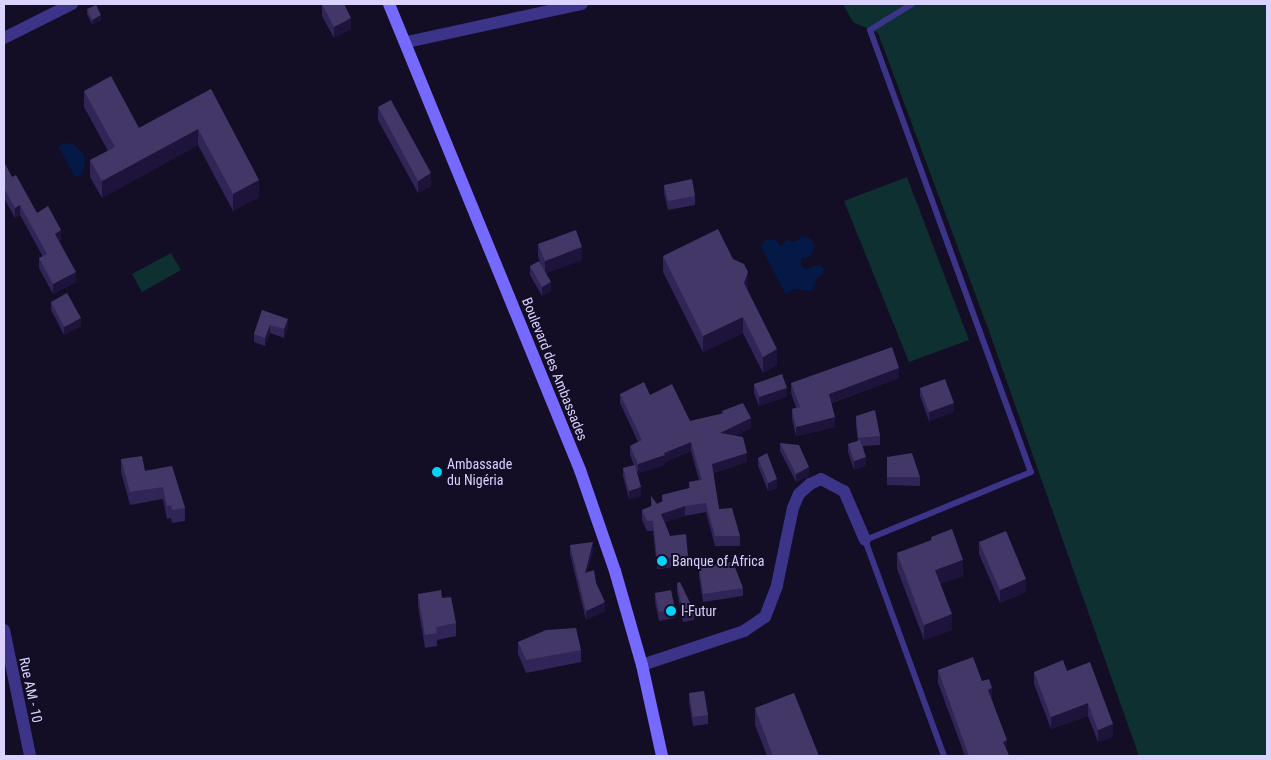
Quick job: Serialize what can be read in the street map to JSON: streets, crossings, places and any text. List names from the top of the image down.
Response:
{
  "streets": {
    "main road": ["Boulevard des Ambassades"],
    "street": ["Rue AM - 10"]
  },
  "places": ["Ambassade du Nigéria", "Banque of Africa", "I-Futur"]
}
